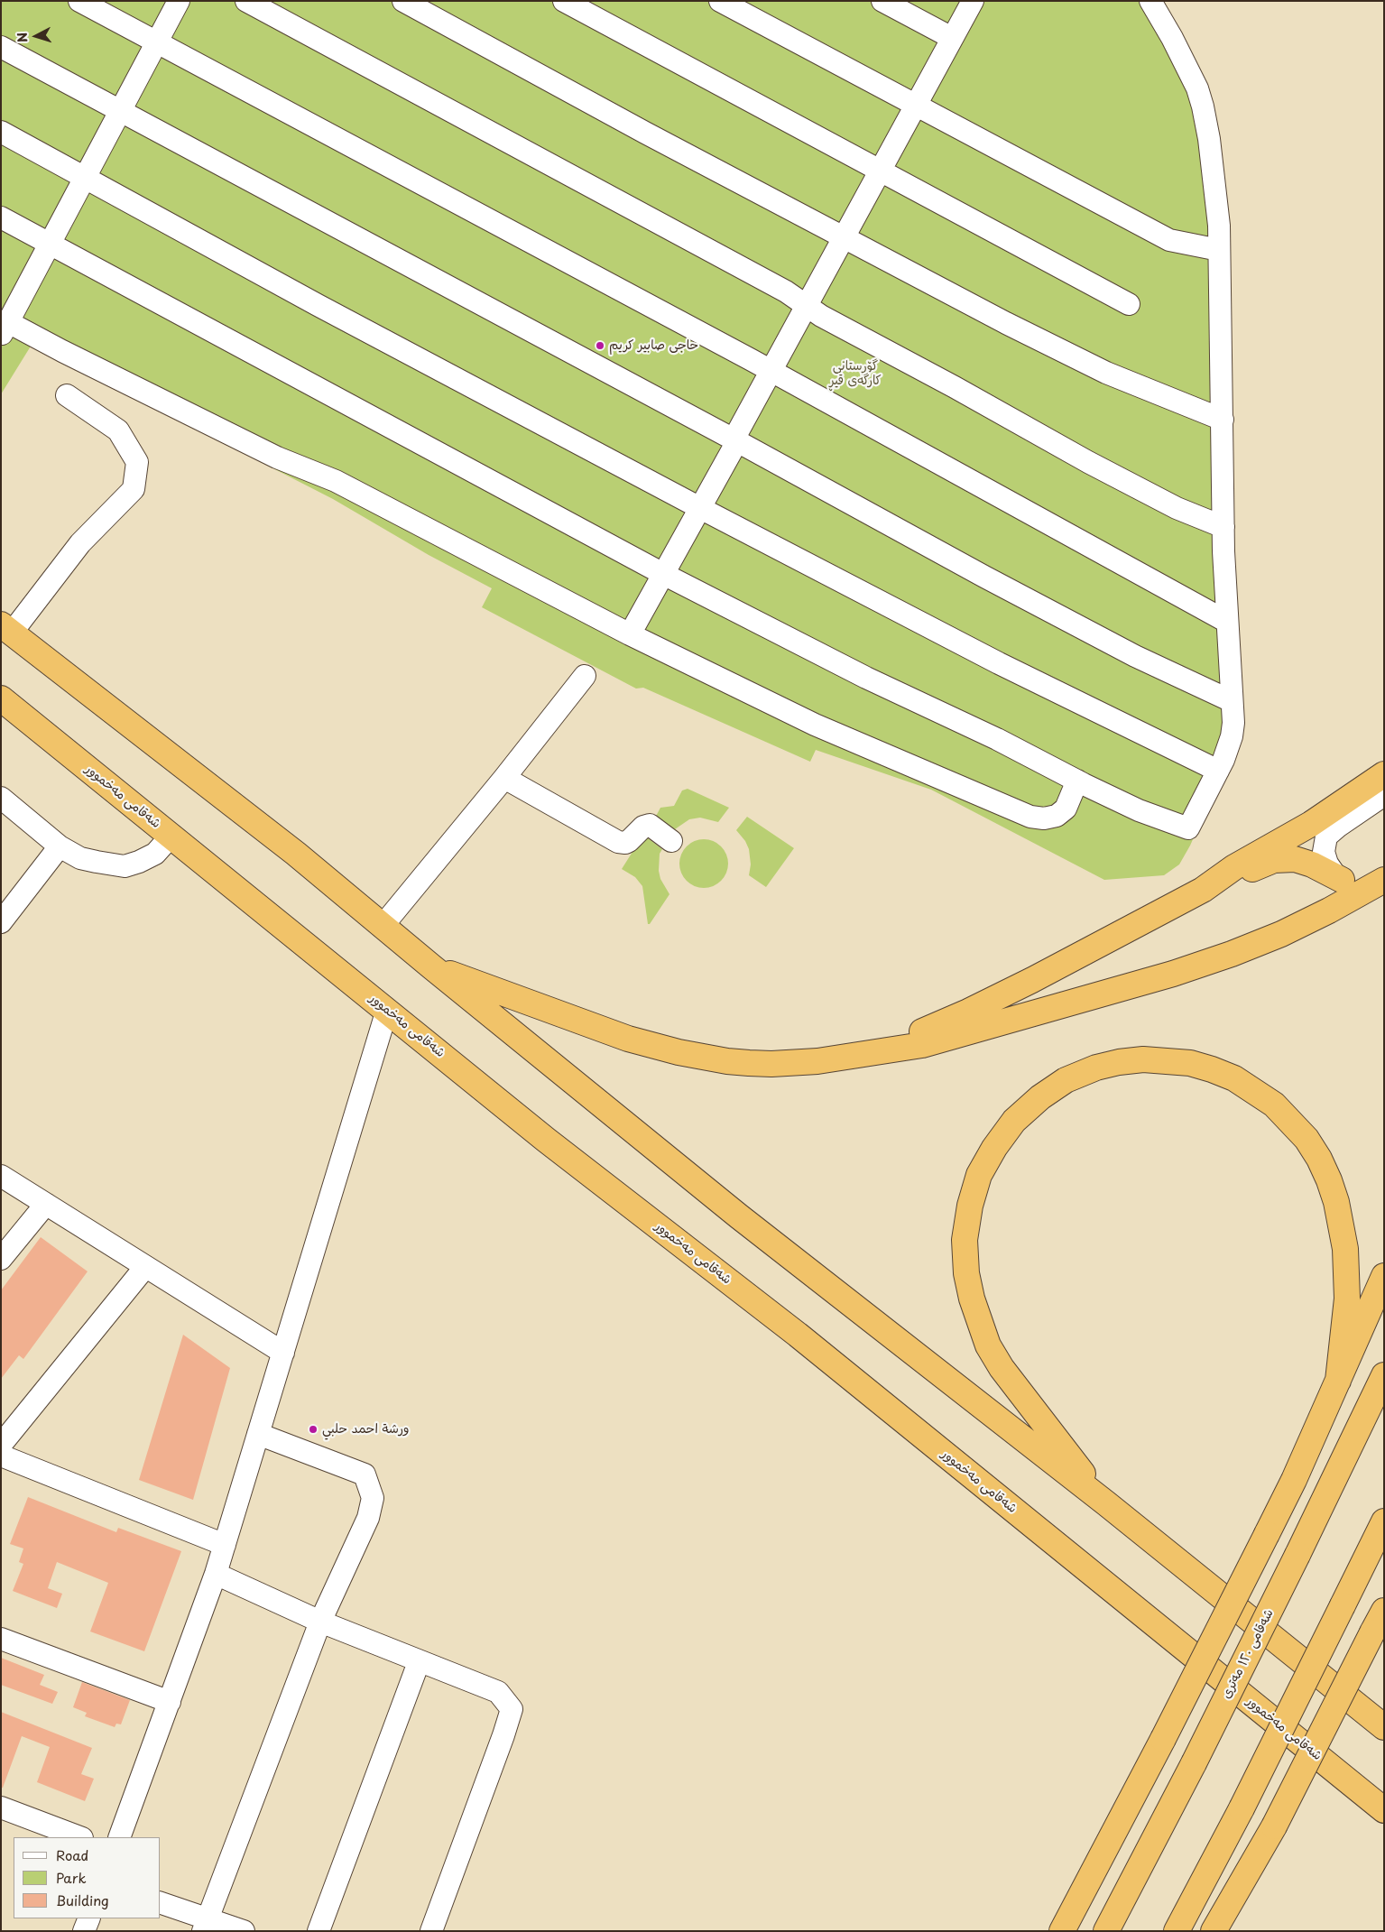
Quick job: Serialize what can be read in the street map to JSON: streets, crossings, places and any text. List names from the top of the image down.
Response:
{
  "streets": {
    "highway": ["شەقامی مەخموور", "شەقامی ١٢٠ مەتری"]
  },
  "parks": ["گۆڕستانی کارگەی قیڕ"],
  "places": ["حاجی صابیر کریم", "ورشة احمد حلبي"],
  "legend": ["Road", "Park", "Building"],
  "north": "left"
}
